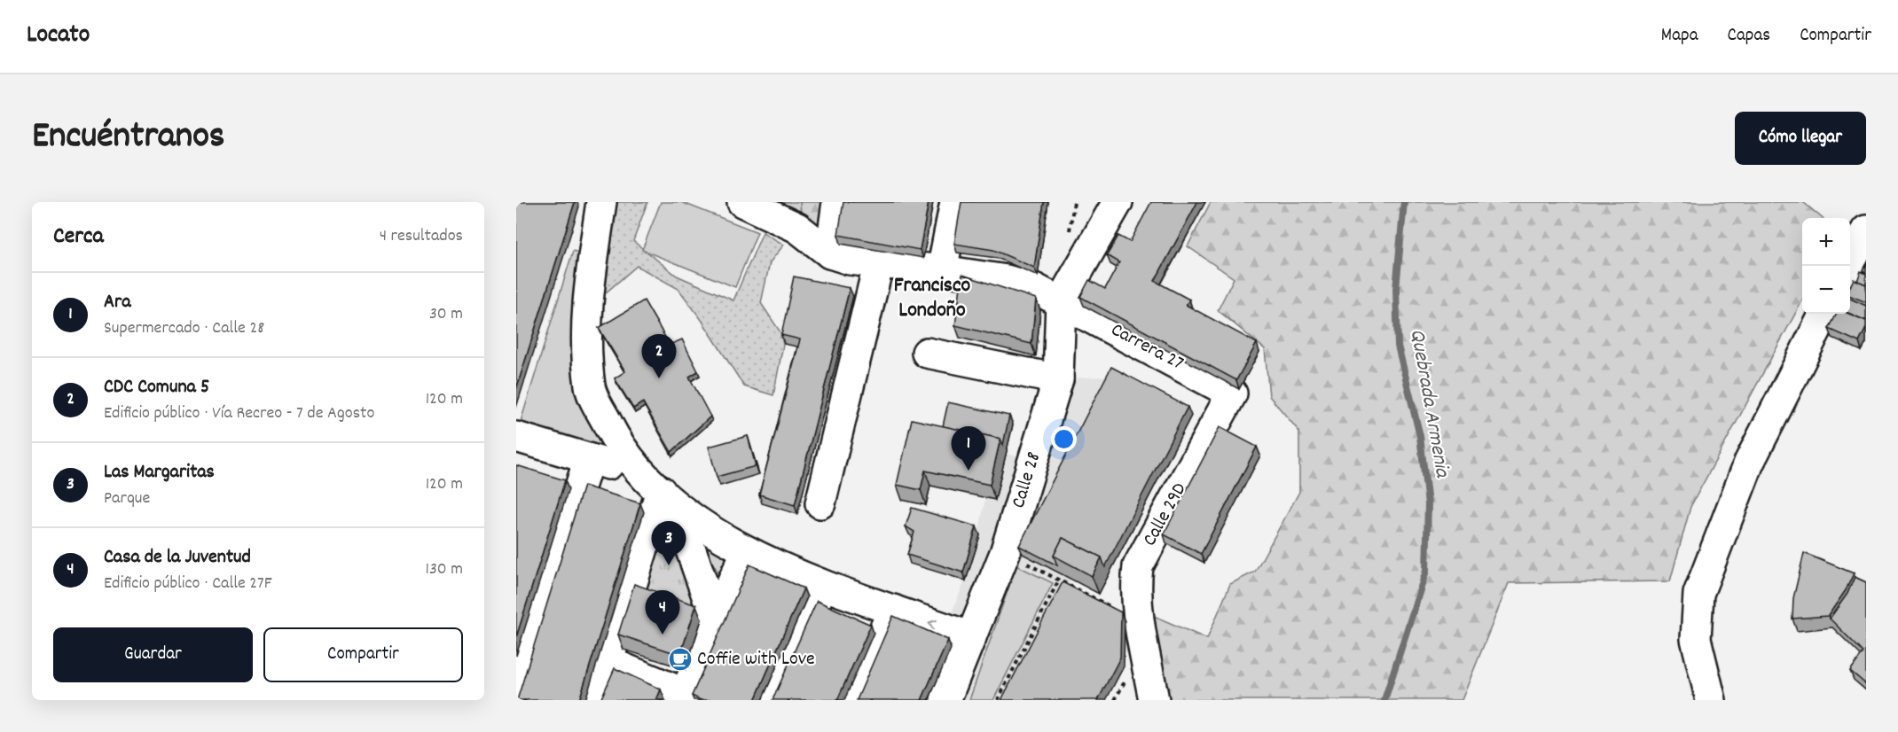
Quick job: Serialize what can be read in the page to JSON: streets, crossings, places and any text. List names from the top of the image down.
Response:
{
  "streets": {
    "street": ["Carrera 27", "Calle 28", "Calle 29D"]
  },
  "crossings": [
    ["Carrera 27", "Calle 28"],
    ["Carrera 27", "Calle 29D"]
  ],
  "districts": ["Francisco Londoño"],
  "water": ["Quebrada Armenia"],
  "places": {
    "cafe": ["Coffie with Love"]
  },
  "page": {
    "header": "Locato",
    "nav": ["Mapa", "Capas", "Compartir"],
    "title": "Encuéntranos",
    "buttons": [
      "Cómo llegar",
      ["Guardar", "Compartir"]
    ],
    "heading": ["Cerca", "4 resultados"],
    "map_buttons": ["+", "−"],
    "list": [
      {
        "mark": "1",
        "name": "Ara",
        "note": "Supermercado · Calle 28",
        "value": "30 m"
      },
      {
        "mark": "2",
        "name": "CDC Comuna 5",
        "note": "Edificio público · Vía Recreo - 7 de Agosto",
        "value": "120 m"
      },
      {
        "mark": "3",
        "name": "Las Margaritas",
        "note": "Parque",
        "value": "120 m"
      },
      {
        "mark": "4",
        "name": "Casa de la Juventud",
        "note": "Edificio público · Calle 27F",
        "value": "130 m"
      }
    ],
    "pins": [
      "2",
      "1",
      "3",
      "4"
    ]
  }
}
